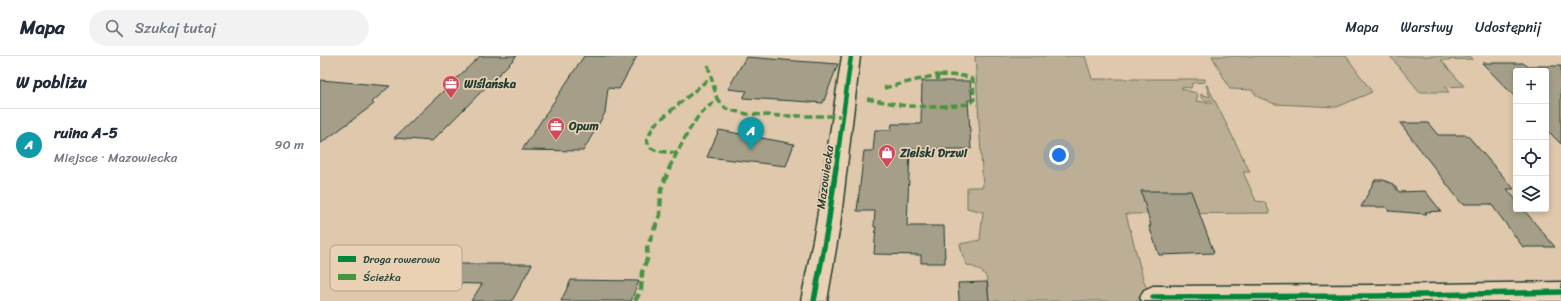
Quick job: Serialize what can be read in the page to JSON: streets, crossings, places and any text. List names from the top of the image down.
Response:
{
  "streets": {
    "street": ["Mazowiecka"]
  },
  "places": {
    "office": ["Wiślańska", "Opum"],
    "shop": ["Zielski Drzwi"]
  },
  "legend": ["Droga rowerowa", "Ścieżka"],
  "page": {
    "header": "Mapa",
    "search": "Szukaj tutaj",
    "nav": ["Mapa", "Warstwy", "Udostępnij"],
    "heading": "W pobliżu",
    "map_buttons": ["+", "−"],
    "list": [
      {
        "mark": "A",
        "name": "ruina A-5",
        "note": "Miejsce · Mazowiecka",
        "value": "90 m"
      }
    ],
    "pins": "A"
  }
}
